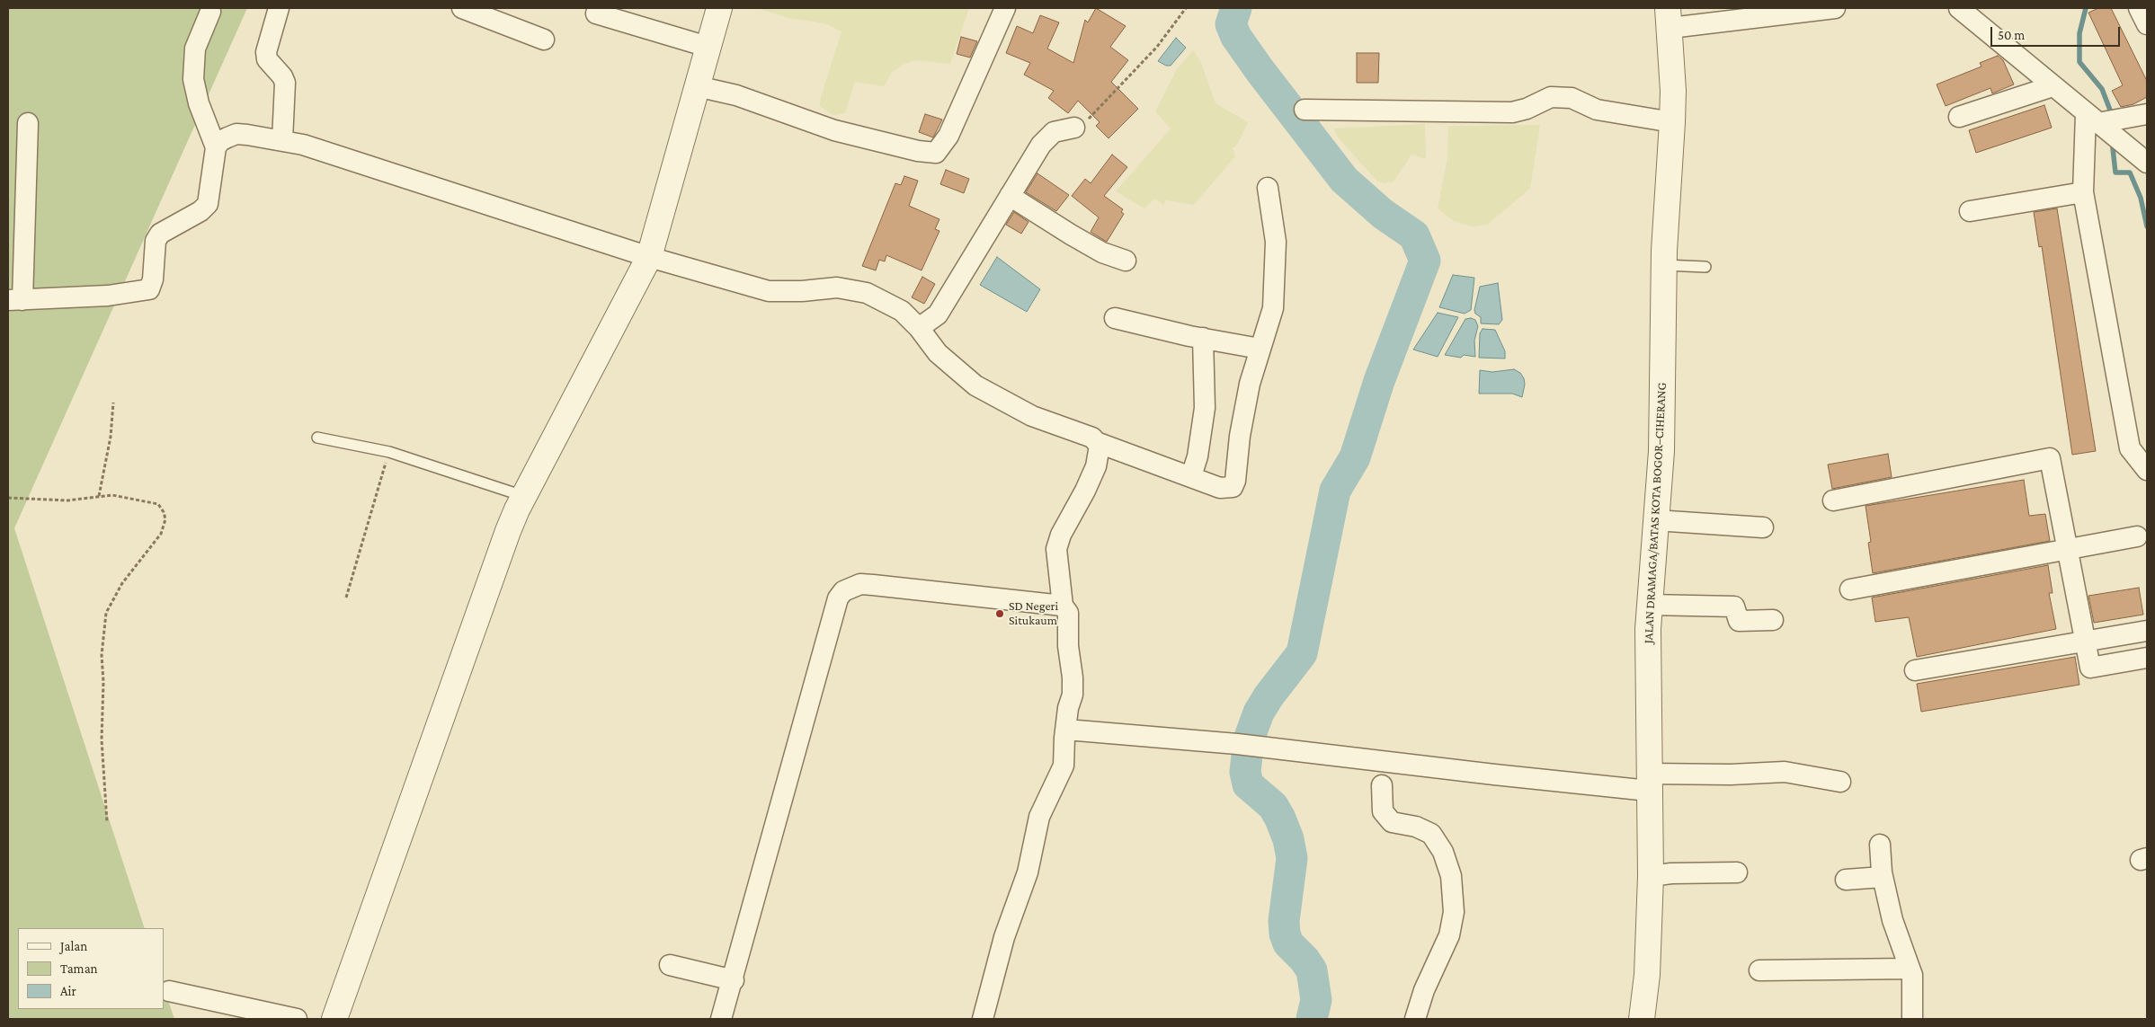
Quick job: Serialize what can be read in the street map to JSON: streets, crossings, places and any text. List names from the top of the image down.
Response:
{
  "streets": {
    "street": ["JALAN DRAMAGA/BATAS KOTA BOGOR–CIHERANG"]
  },
  "places": ["SD Negeri Situkaum"],
  "legend": ["Jalan", "Taman", "Air"],
  "scale_bar": "50 m"
}
